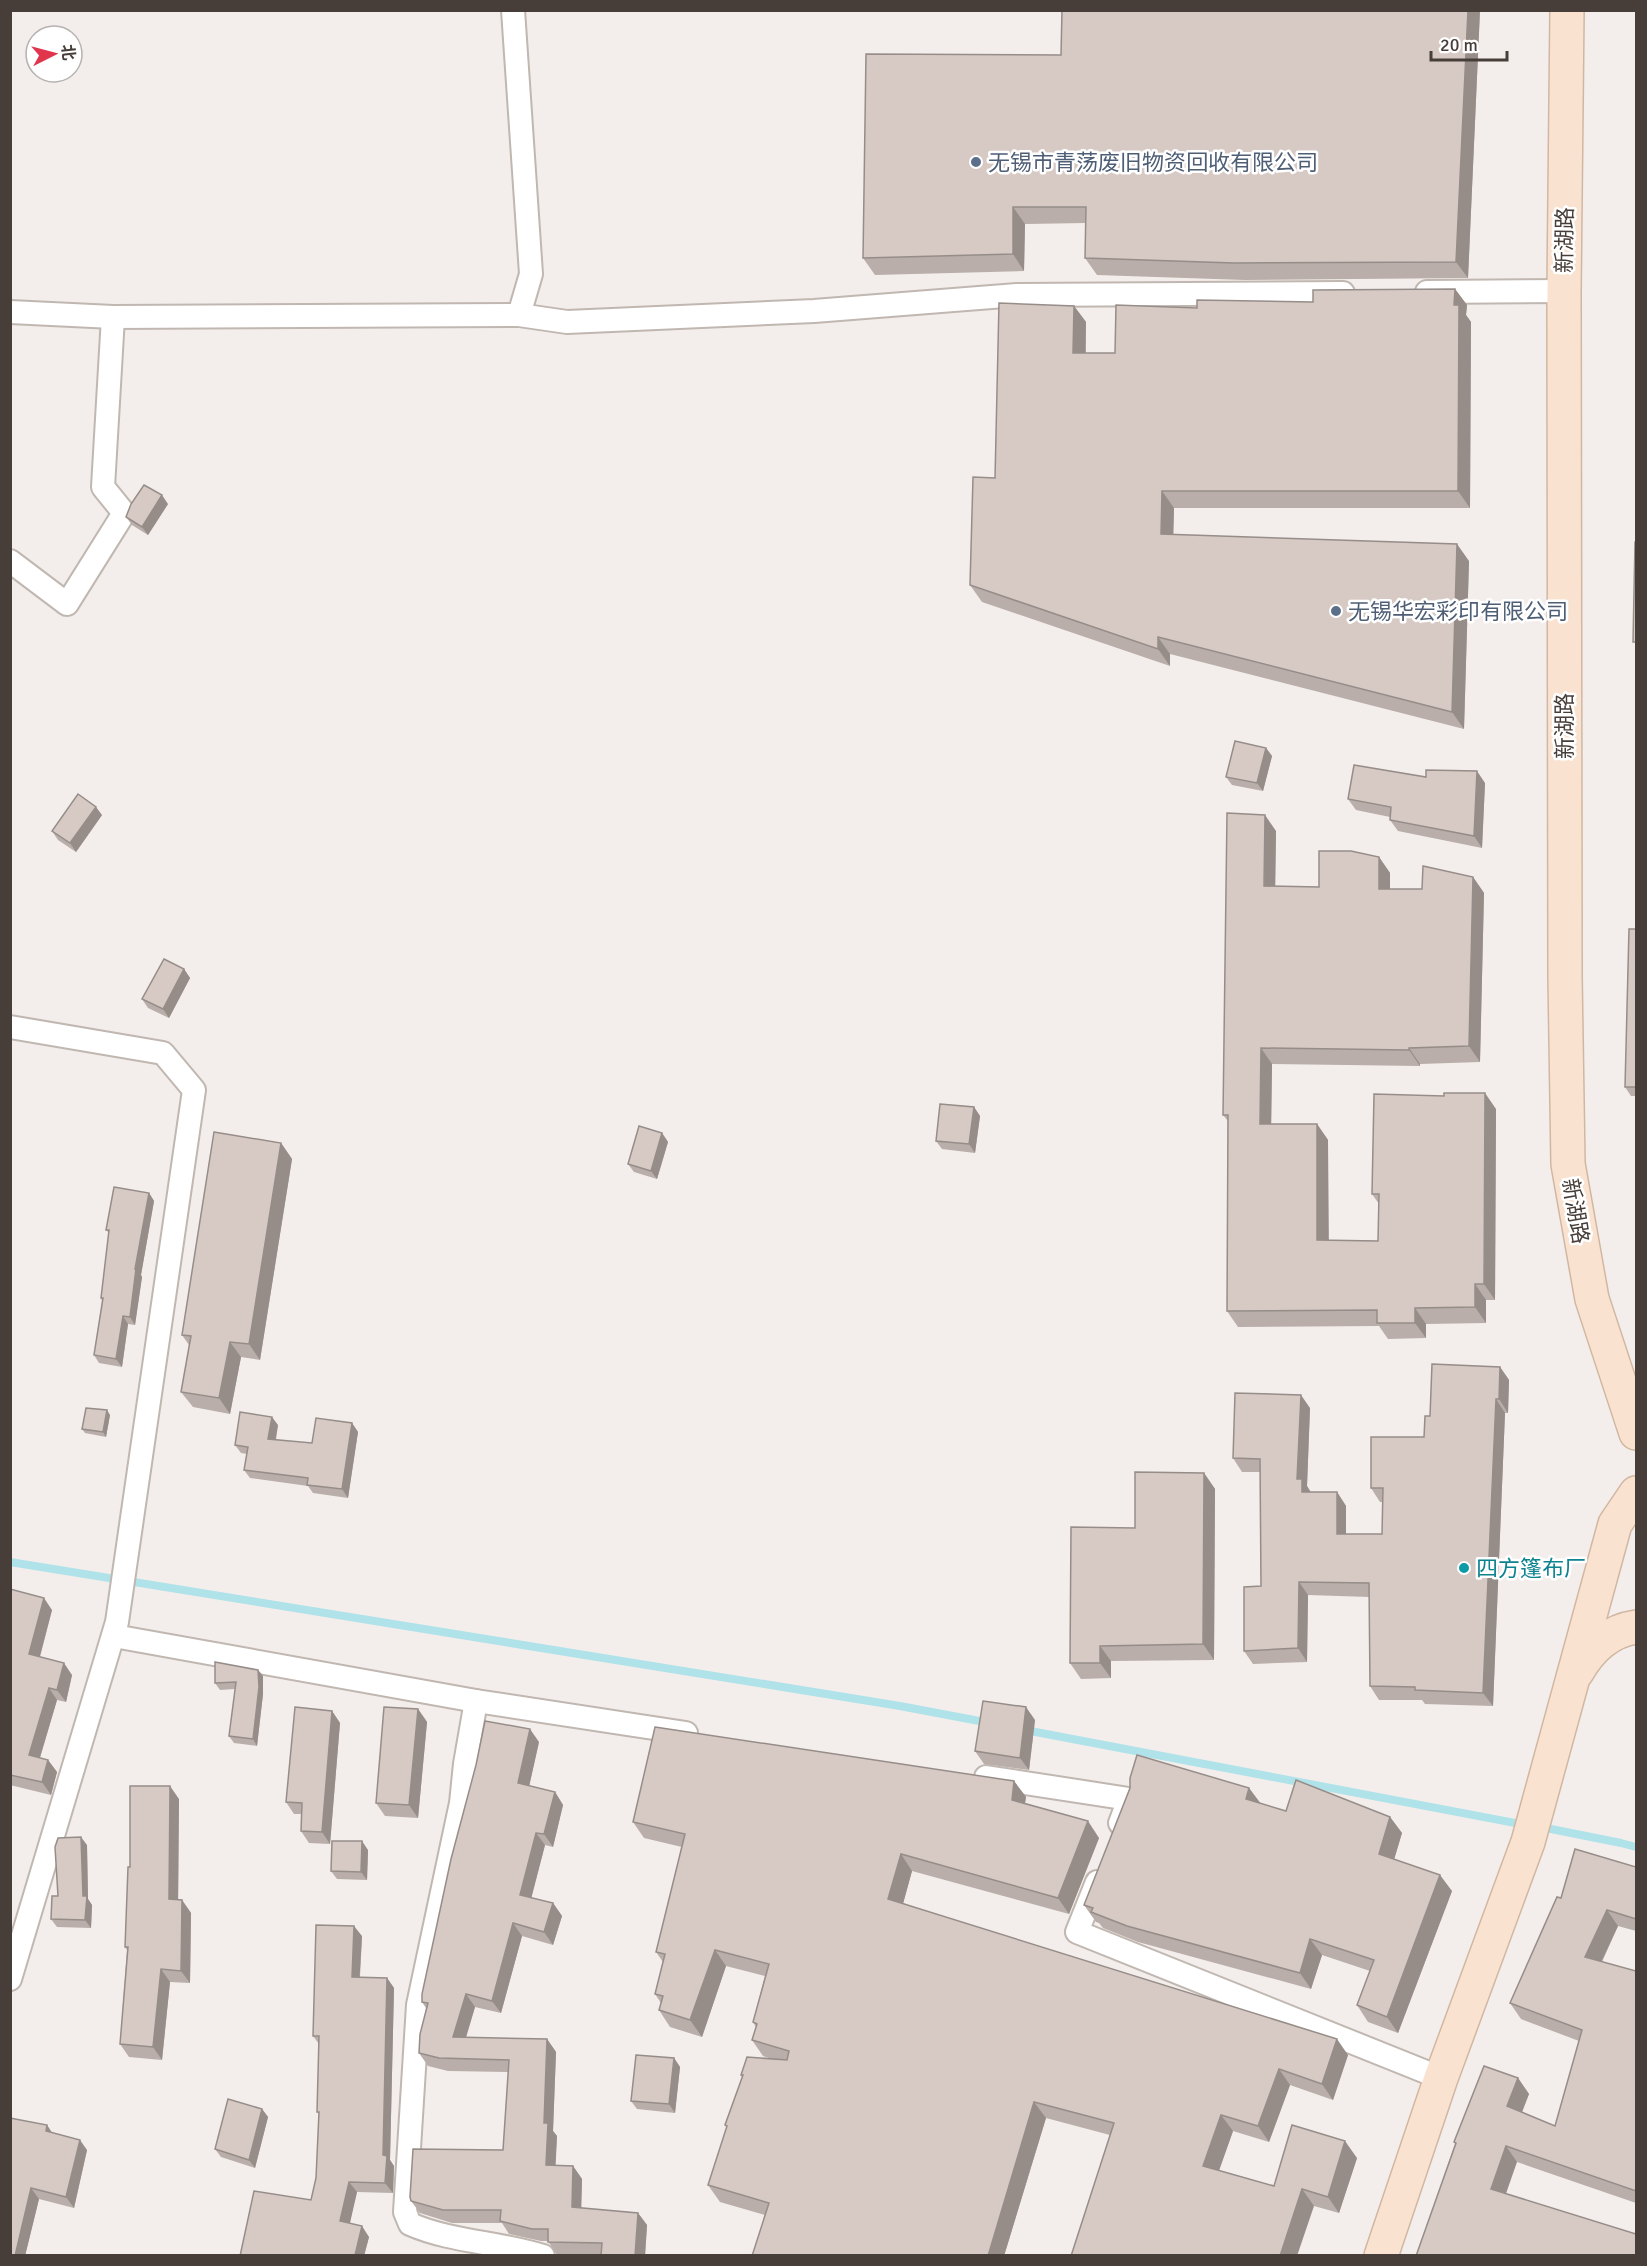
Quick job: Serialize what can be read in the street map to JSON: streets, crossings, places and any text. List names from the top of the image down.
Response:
{
  "streets": {
    "main road": ["新湖路"]
  },
  "places": ["无锡市青荡废旧物资回收有限公司", "无锡华宏彩印有限公司", "四方篷布厂"],
  "scale_bar": "20 m",
  "north": "right"
}
